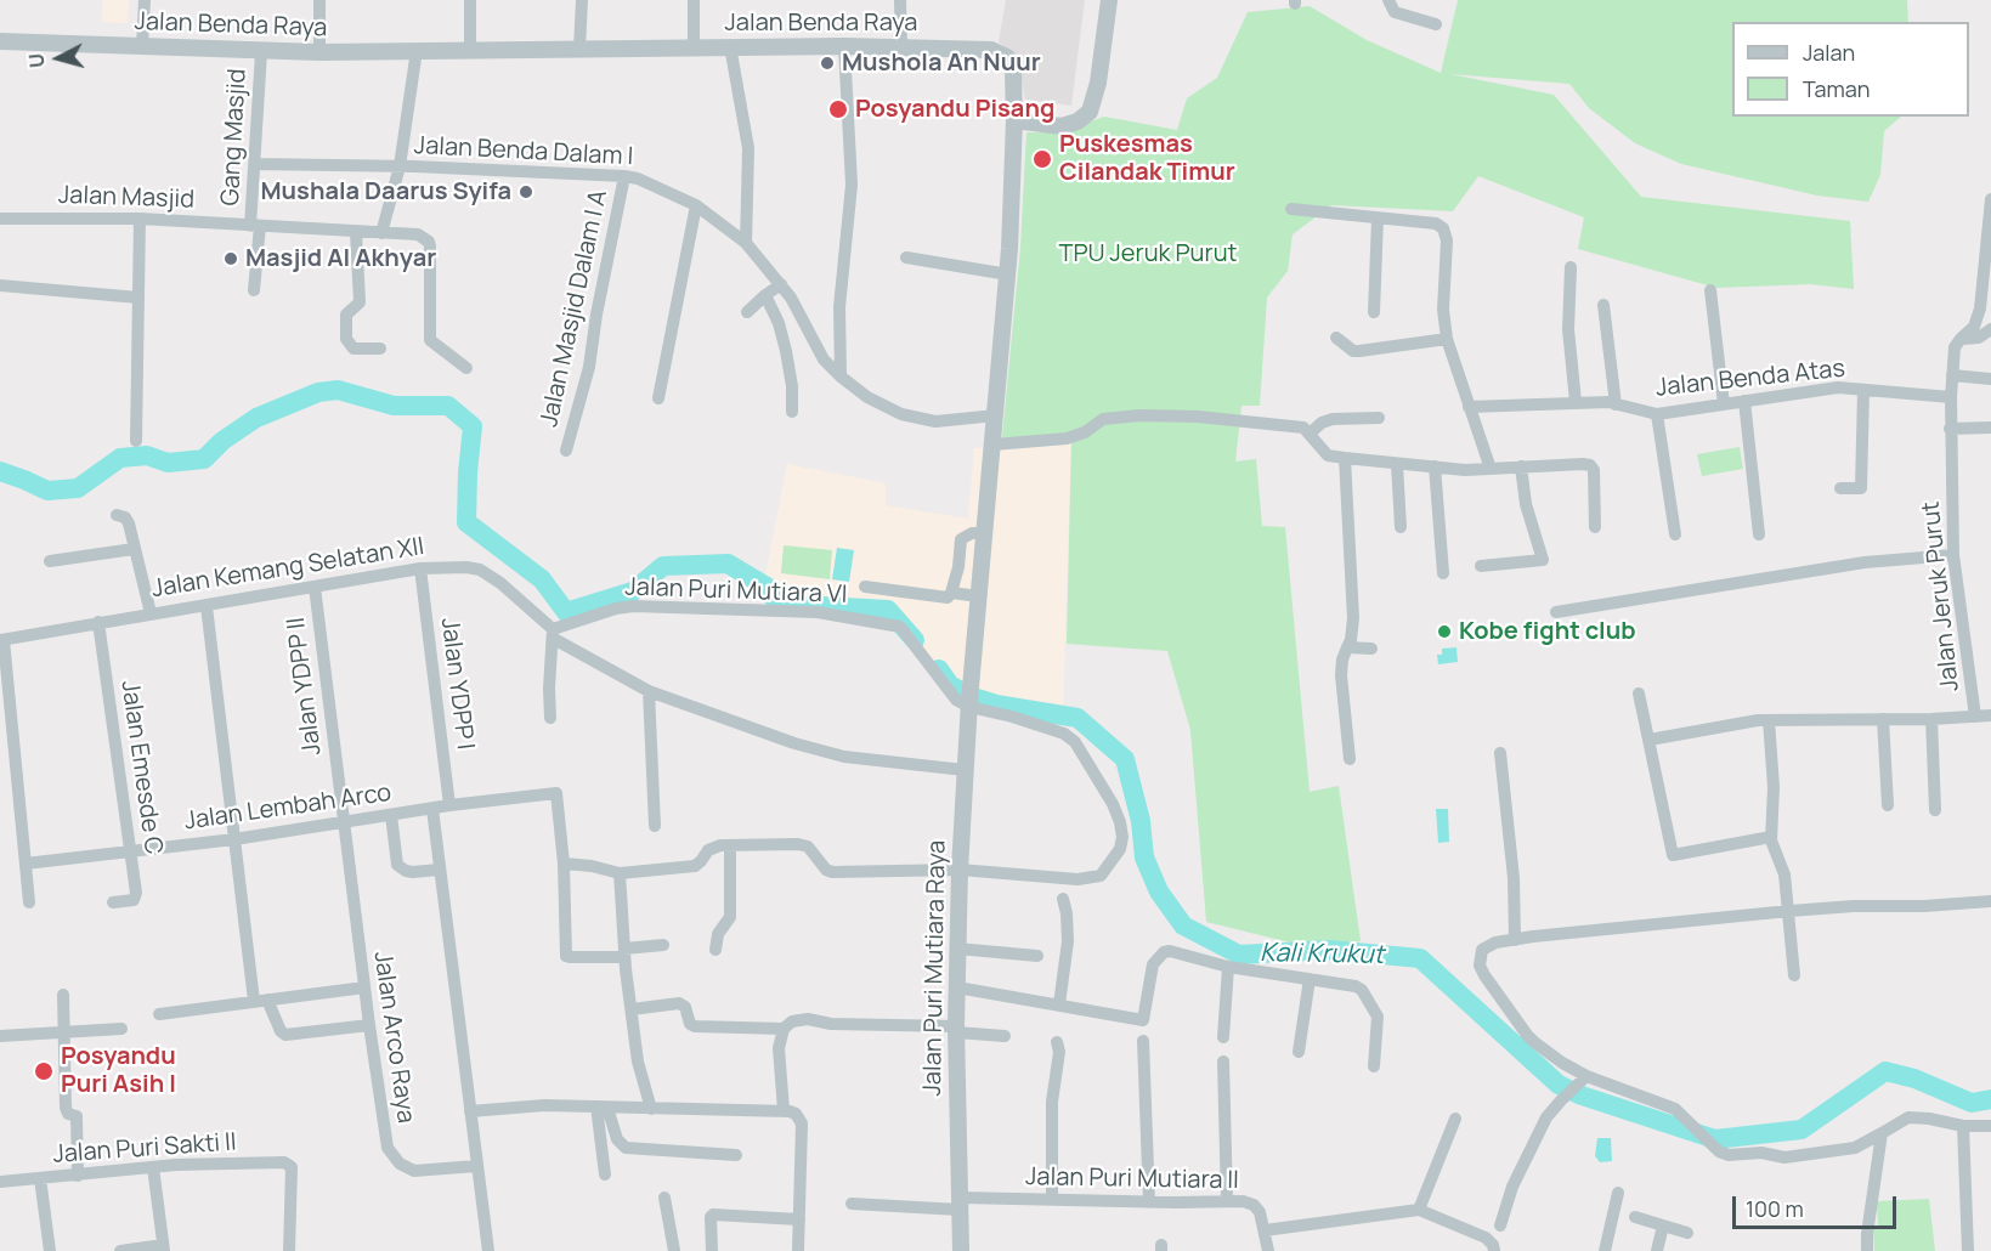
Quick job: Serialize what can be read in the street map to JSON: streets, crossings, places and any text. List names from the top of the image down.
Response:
{
  "streets": {
    "street": [
      "Jalan Benda Raya",
      "Gang Masjid",
      "Jalan Benda Dalam I",
      "Jalan Masjid",
      "Jalan Masjid Dalam I A",
      "Jalan Benda Atas",
      "Jalan Kemang Selatan XII",
      "Jalan Puri Mutiara VI",
      "Jalan Jeruk Purut",
      "Jalan YDPP I",
      "Jalan YDPP II",
      "Jalan Emesde C",
      "Jalan Lembah Arco",
      "Jalan Puri Mutiara Raya",
      "Jalan Arco Raya",
      "Jalan Puri Sakti II",
      "Jalan Puri Mutiara II"
    ]
  },
  "crossings": [
    ["Jalan Benda Raya", "Gang Masjid"],
    ["Jalan Benda Raya", "Jalan Benda Dalam I"],
    ["Jalan Benda Raya", "Jalan Puri Mutiara VI"],
    ["Jalan Benda Raya", "Jalan Puri Mutiara Raya"],
    ["Gang Masjid", "Jalan Benda Dalam I"],
    ["Gang Masjid", "Jalan Masjid"],
    ["Jalan Benda Dalam I", "Jalan Masjid Dalam I A"],
    ["Jalan Benda Atas", "Jalan Jeruk Purut"],
    ["Jalan Kemang Selatan XII", "Jalan Puri Mutiara VI"],
    ["Jalan Kemang Selatan XII", "Jalan YDPP I"],
    ["Jalan Kemang Selatan XII", "Jalan YDPP II"],
    ["Jalan Kemang Selatan XII", "Jalan Emesde C"],
    ["Jalan Kemang Selatan XII", "Jalan Puri Mutiara Raya"],
    ["Jalan Puri Mutiara VI", "Jalan Puri Mutiara Raya"],
    ["Jalan YDPP I", "Jalan Lembah Arco"],
    ["Jalan YDPP II", "Jalan Lembah Arco"],
    ["Jalan YDPP II", "Jalan Arco Raya"],
    ["Jalan Emesde C", "Jalan Lembah Arco"],
    ["Jalan Lembah Arco", "Jalan Arco Raya"],
    ["Jalan Puri Mutiara Raya", "Jalan Puri Mutiara II"]
  ],
  "water": ["Kali Krukut"],
  "parks": ["TPU Jeruk Purut"],
  "places": [
    "Mushola An Nuur",
    "Posyandu Pisang",
    "Puskesmas Cilandak Timur",
    "Mushala Daarus Syifa",
    "Masjid Al Akhyar",
    "Kobe fight club",
    "Posyandu Puri Asih I"
  ],
  "legend": ["Jalan", "Taman"],
  "scale_bar": "100 m",
  "north": "left"
}
